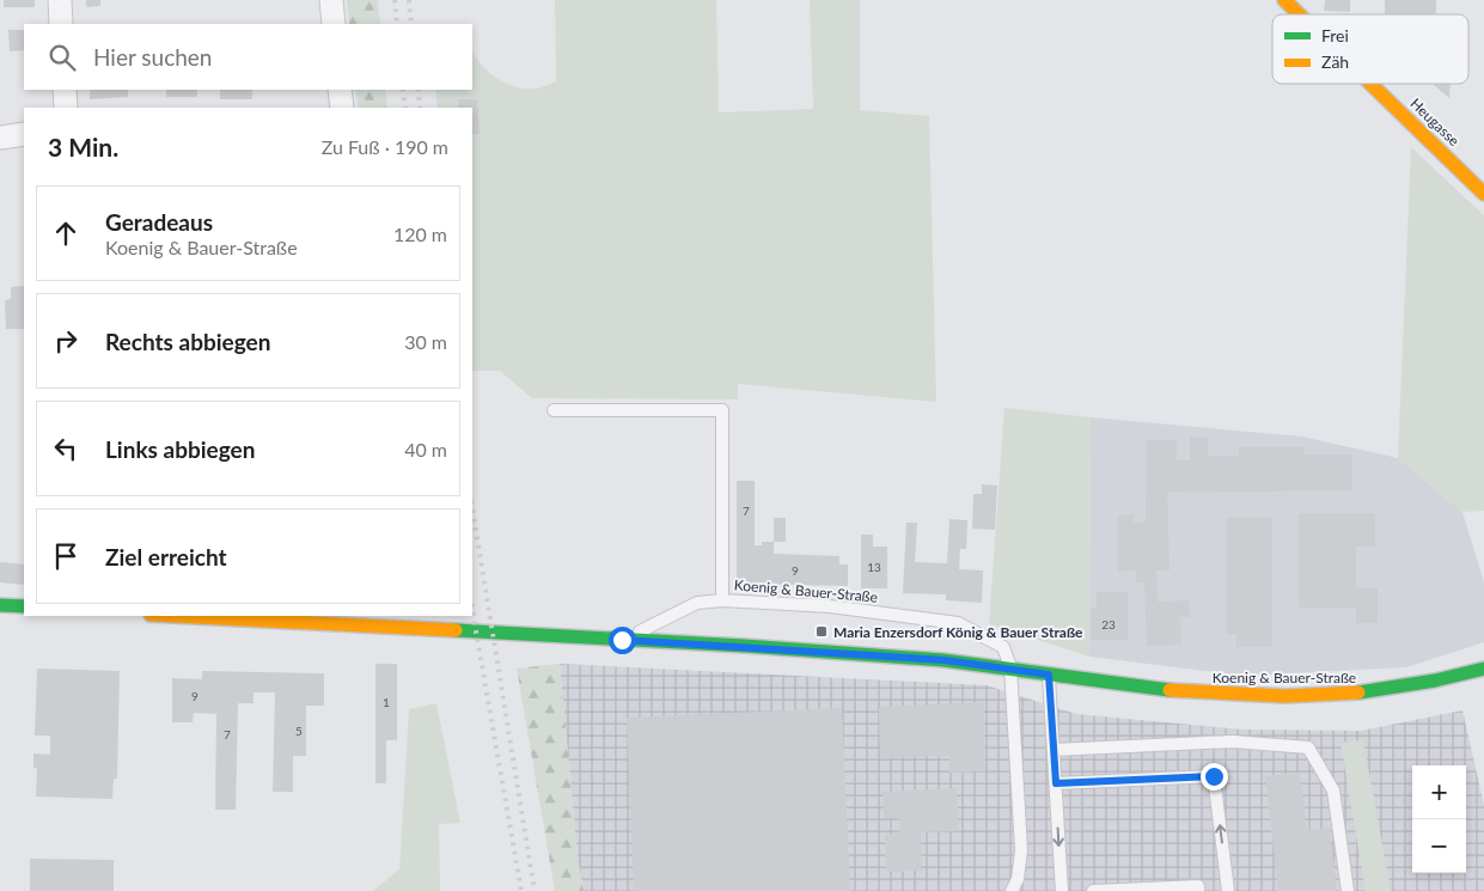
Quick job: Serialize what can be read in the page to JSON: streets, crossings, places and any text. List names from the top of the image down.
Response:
{
  "streets": {
    "street": ["Heugasse", "Koenig & Bauer-Straße"]
  },
  "places": {
    "transit": ["Maria Enzersdorf König & Bauer Straße"]
  },
  "house_numbers": [
    "7",
    "13",
    "9",
    "23",
    "9",
    "1",
    "5",
    "7"
  ],
  "legend": ["Frei", "Zäh"],
  "page": {
    "search": "Hier suchen",
    "heading": ["3 Min.", "Zu Fuß · 190 m"],
    "list": [
      ["Geradeaus", "Koenig & Bauer-Straße", "120 m"],
      ["Rechts abbiegen", "30 m"],
      ["Links abbiegen", "40 m"],
      "Ziel erreicht"
    ],
    "map_buttons": ["+", "−"]
  }
}
